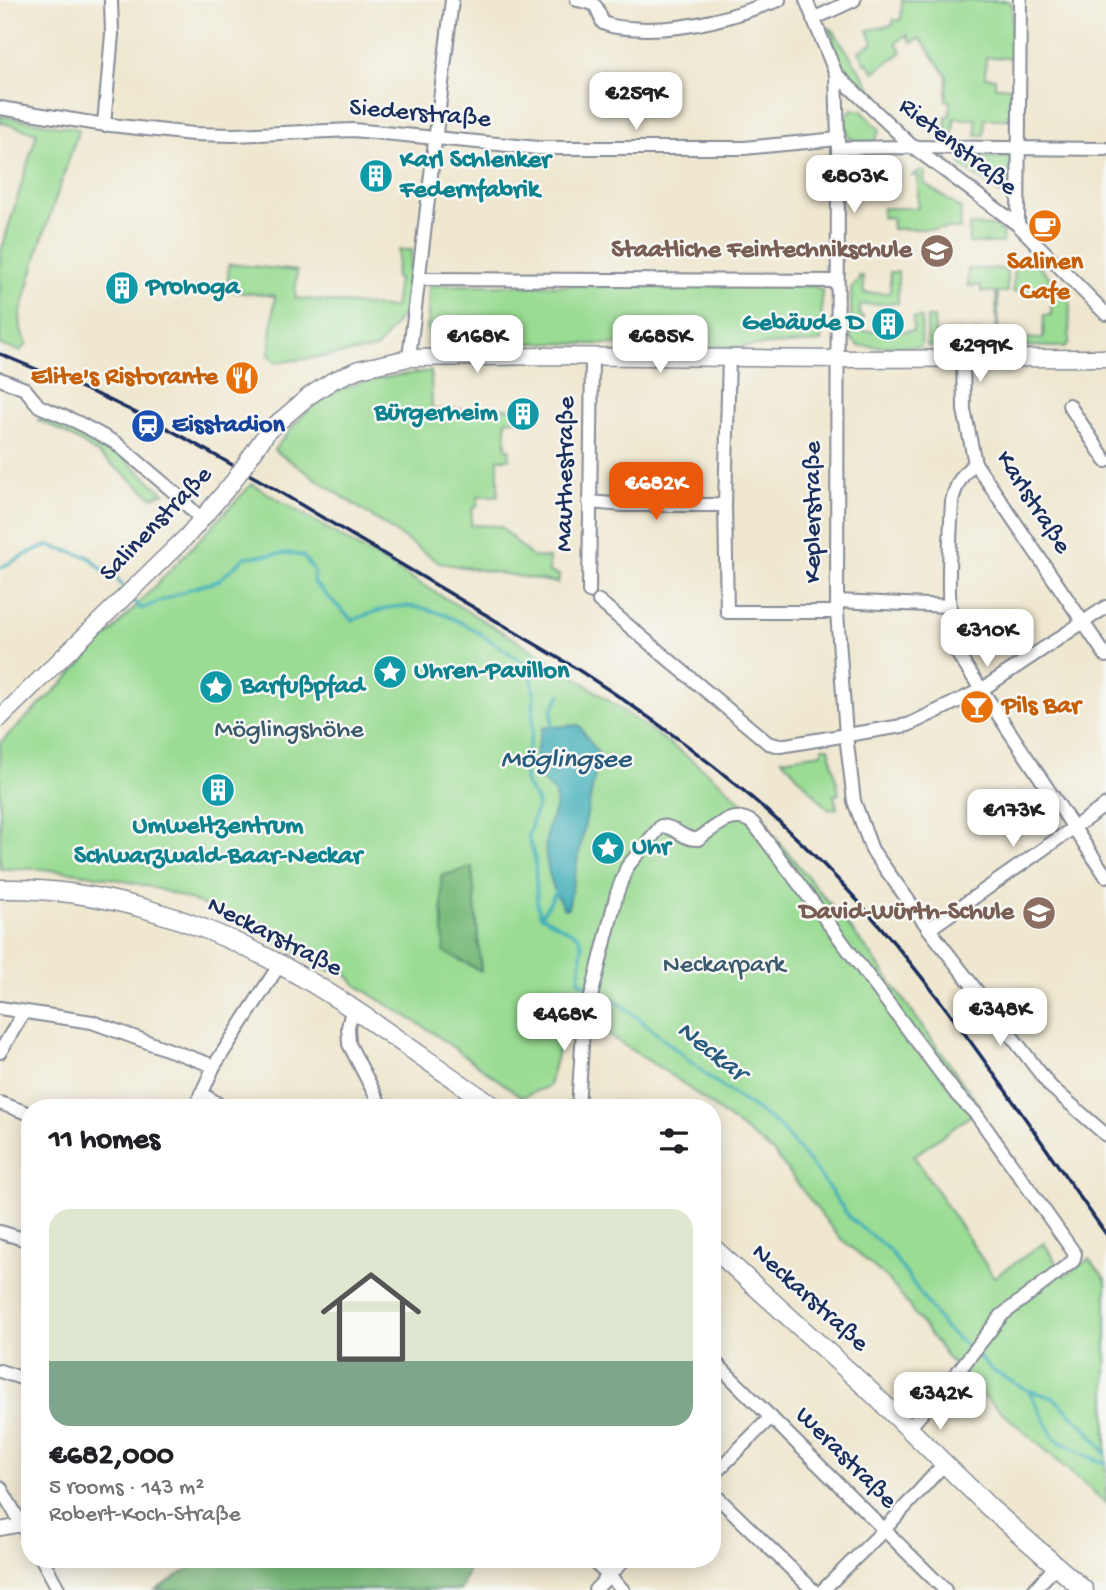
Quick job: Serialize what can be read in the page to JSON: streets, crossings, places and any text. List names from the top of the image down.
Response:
{
  "streets": {
    "main road": ["Neckarstraße"],
    "street": [
      "Siederstraße",
      "Rietenstraße",
      "Mauthestraße",
      "Karlstraße",
      "Keplerstraße",
      "Salinenstraße",
      "Werastraße"
    ]
  },
  "crossings": [
    ["Siederstraße", "Rietenstraße"],
    ["Siederstraße", "Keplerstraße"],
    ["Rietenstraße", "Keplerstraße"],
    ["Mauthestraße", "Keplerstraße"],
    ["Mauthestraße", "Salinenstraße"],
    ["Karlstraße", "Salinenstraße"],
    ["Keplerstraße", "Salinenstraße"]
  ],
  "water": ["Möglingsee", "Neckar"],
  "parks": ["Möglingshöhe", "Neckarpark"],
  "places": {
    "building": [
      "Karl Schlenker Federnfabrik",
      "Prohoga",
      "Gebäude D",
      "Bürgerheim",
      "Umweltzentrum Schwarzwald-Baar-Neckar"
    ],
    "cafe": ["Salinen Cafe"],
    "school or university": ["Staatliche Feintechnikschule", "David-Würth-Schule"],
    "restaurant": ["Elite's Ristorante"],
    "station": ["Eisstadion"],
    "place": ["Uhren-Pavillon", "Barfußpfad", "Uhr"],
    "bar": ["Pils Bar"]
  },
  "page": {
    "price": [
      "€259K",
      "€803K",
      "€168K",
      "€685K",
      "€299K",
      "€682K",
      "€310K",
      "€173K",
      "€348K",
      "€468K",
      "€342K"
    ],
    "heading": "11 homes",
    "list": [
      {
        "name": "€682,000",
        "note": "5 rooms · 143 m² · Robert-Koch-Straße"
      }
    ]
  }
}
